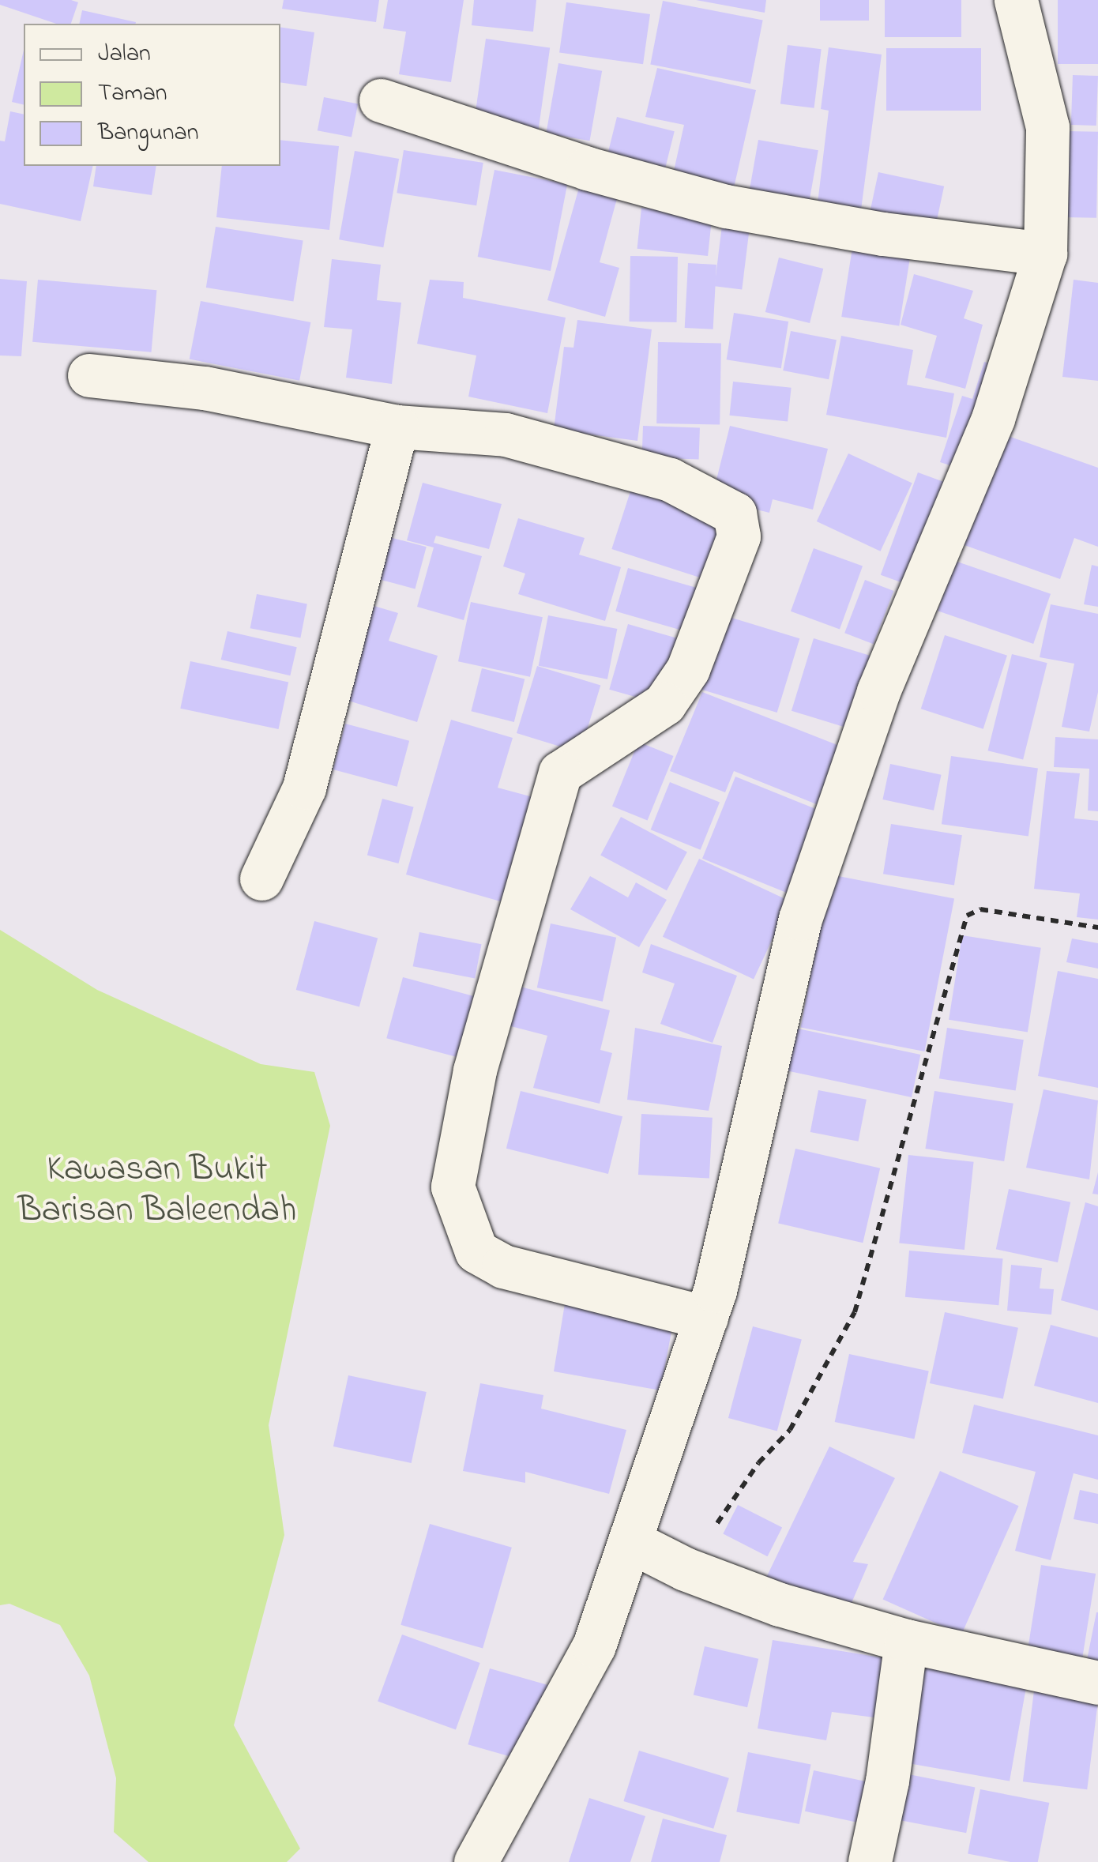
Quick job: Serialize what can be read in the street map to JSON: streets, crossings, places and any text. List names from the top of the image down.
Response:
{
  "parks": ["Kawasan Bukit Barisan Baleendah"],
  "legend": ["Jalan", "Taman", "Bangunan"]
}
